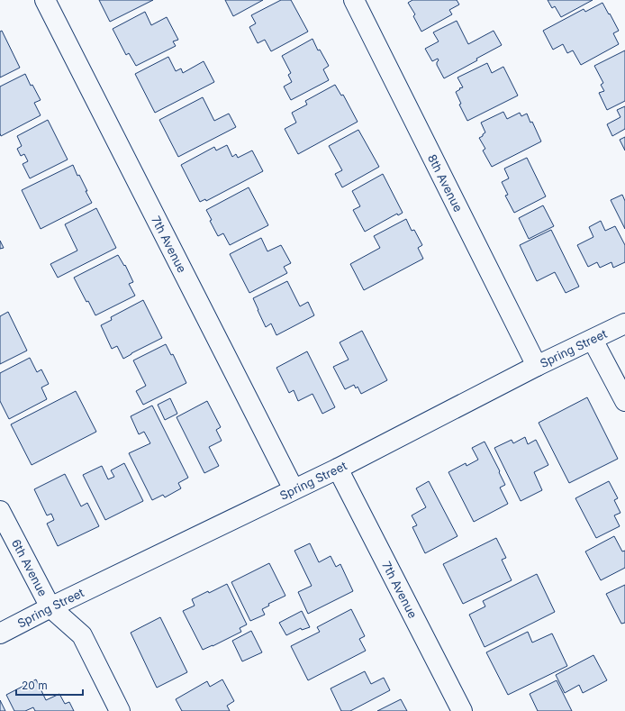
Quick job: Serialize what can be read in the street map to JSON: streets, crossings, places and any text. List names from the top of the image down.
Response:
{
  "streets": {
    "street": [
      "8th Avenue",
      "7th Avenue",
      "Spring Street",
      "6th Avenue"
    ]
  },
  "crossings": [
    ["8th Avenue", "Spring Street"],
    ["7th Avenue", "Spring Street"],
    ["Spring Street", "6th Avenue"]
  ],
  "scale_bar": "20 m"
}
